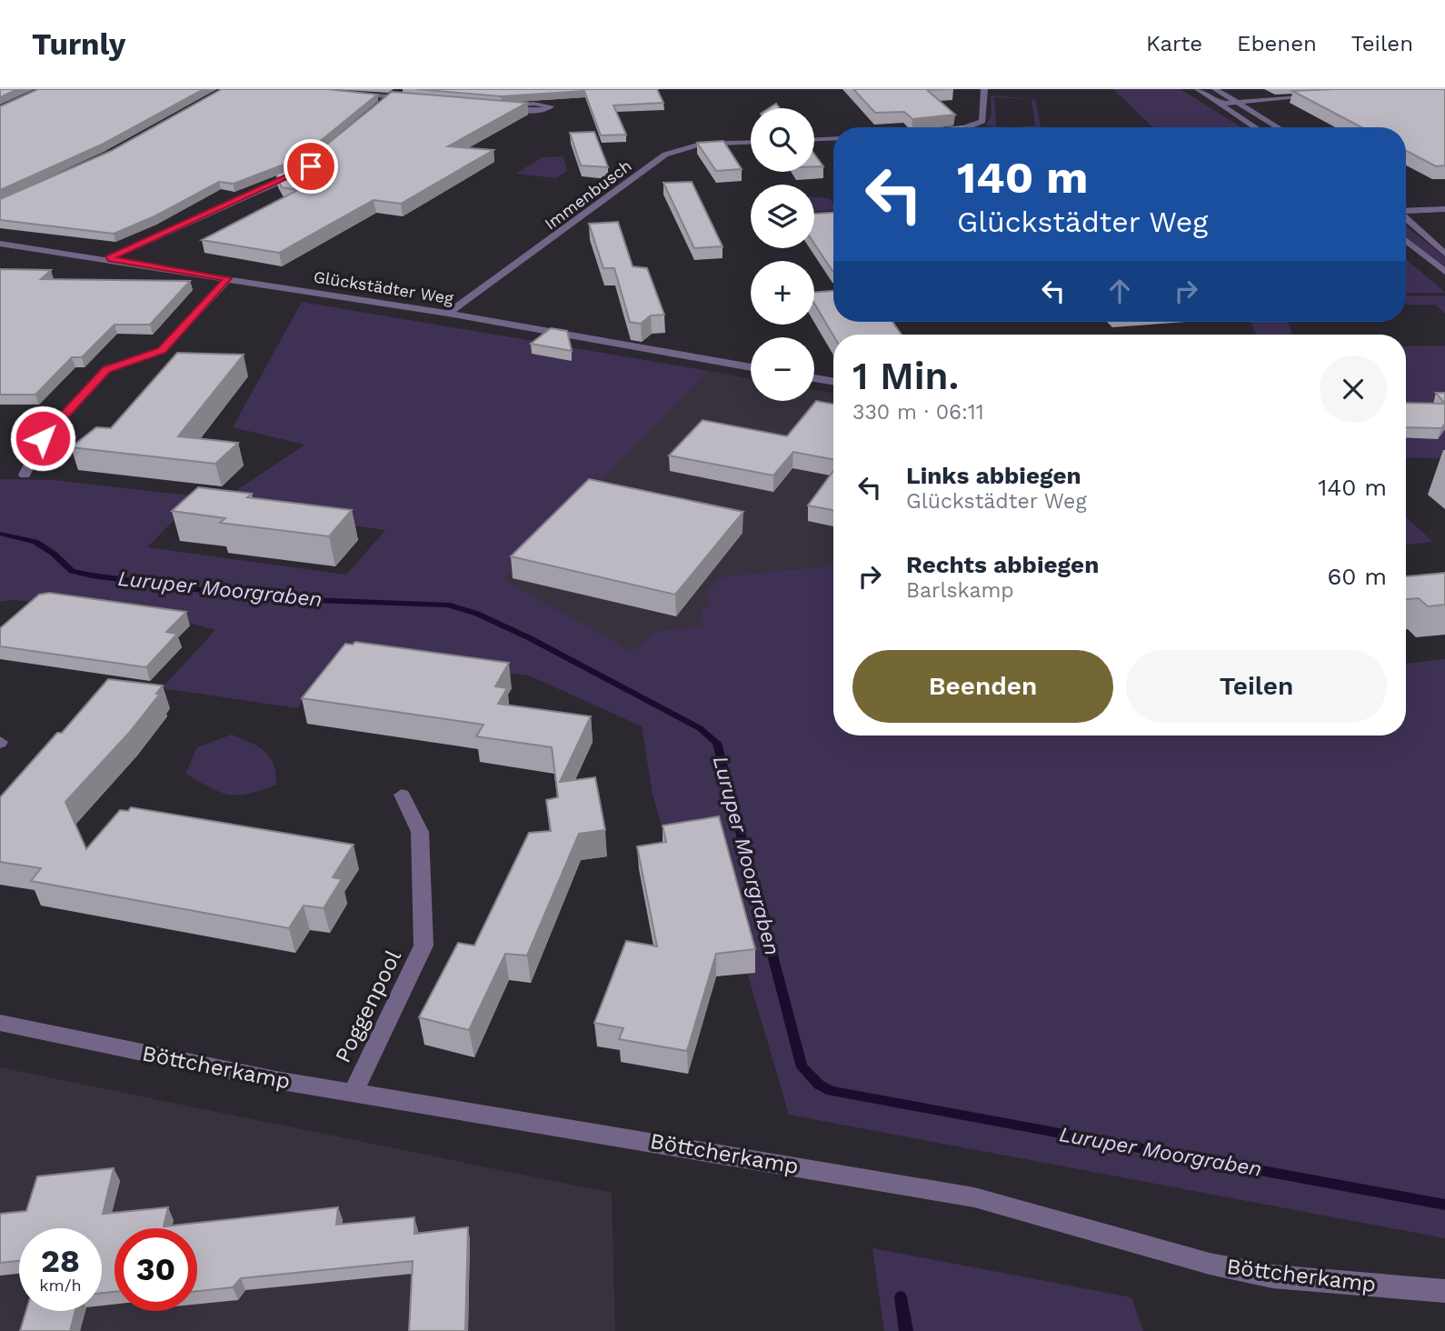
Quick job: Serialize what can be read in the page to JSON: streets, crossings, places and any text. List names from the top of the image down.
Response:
{
  "streets": {
    "street": [
      "Immenbusch",
      "Glückstädter Weg",
      "Poggenpool",
      "Böttcherkamp"
    ]
  },
  "crossings": [
    ["Immenbusch", "Glückstädter Weg"],
    ["Poggenpool", "Böttcherkamp"]
  ],
  "water": ["Luruper Moorgraben"],
  "page": {
    "header": "Turnly",
    "nav": ["Karte", "Ebenen", "Teilen"],
    "map_buttons": ["+", "−"],
    "turn": ["140 m", "Glückstädter Weg"],
    "heading": ["1 Min.", "330 m · 06:11"],
    "list": [
      {
        "name": "Links abbiegen",
        "note": "Glückstädter Weg",
        "value": "140 m"
      },
      {
        "name": "Rechts abbiegen",
        "note": "Barlskamp",
        "value": "60 m"
      }
    ],
    "buttons": ["Beenden", "Teilen"],
    "speed": "28 km/h",
    "limit": "30"
  }
}
